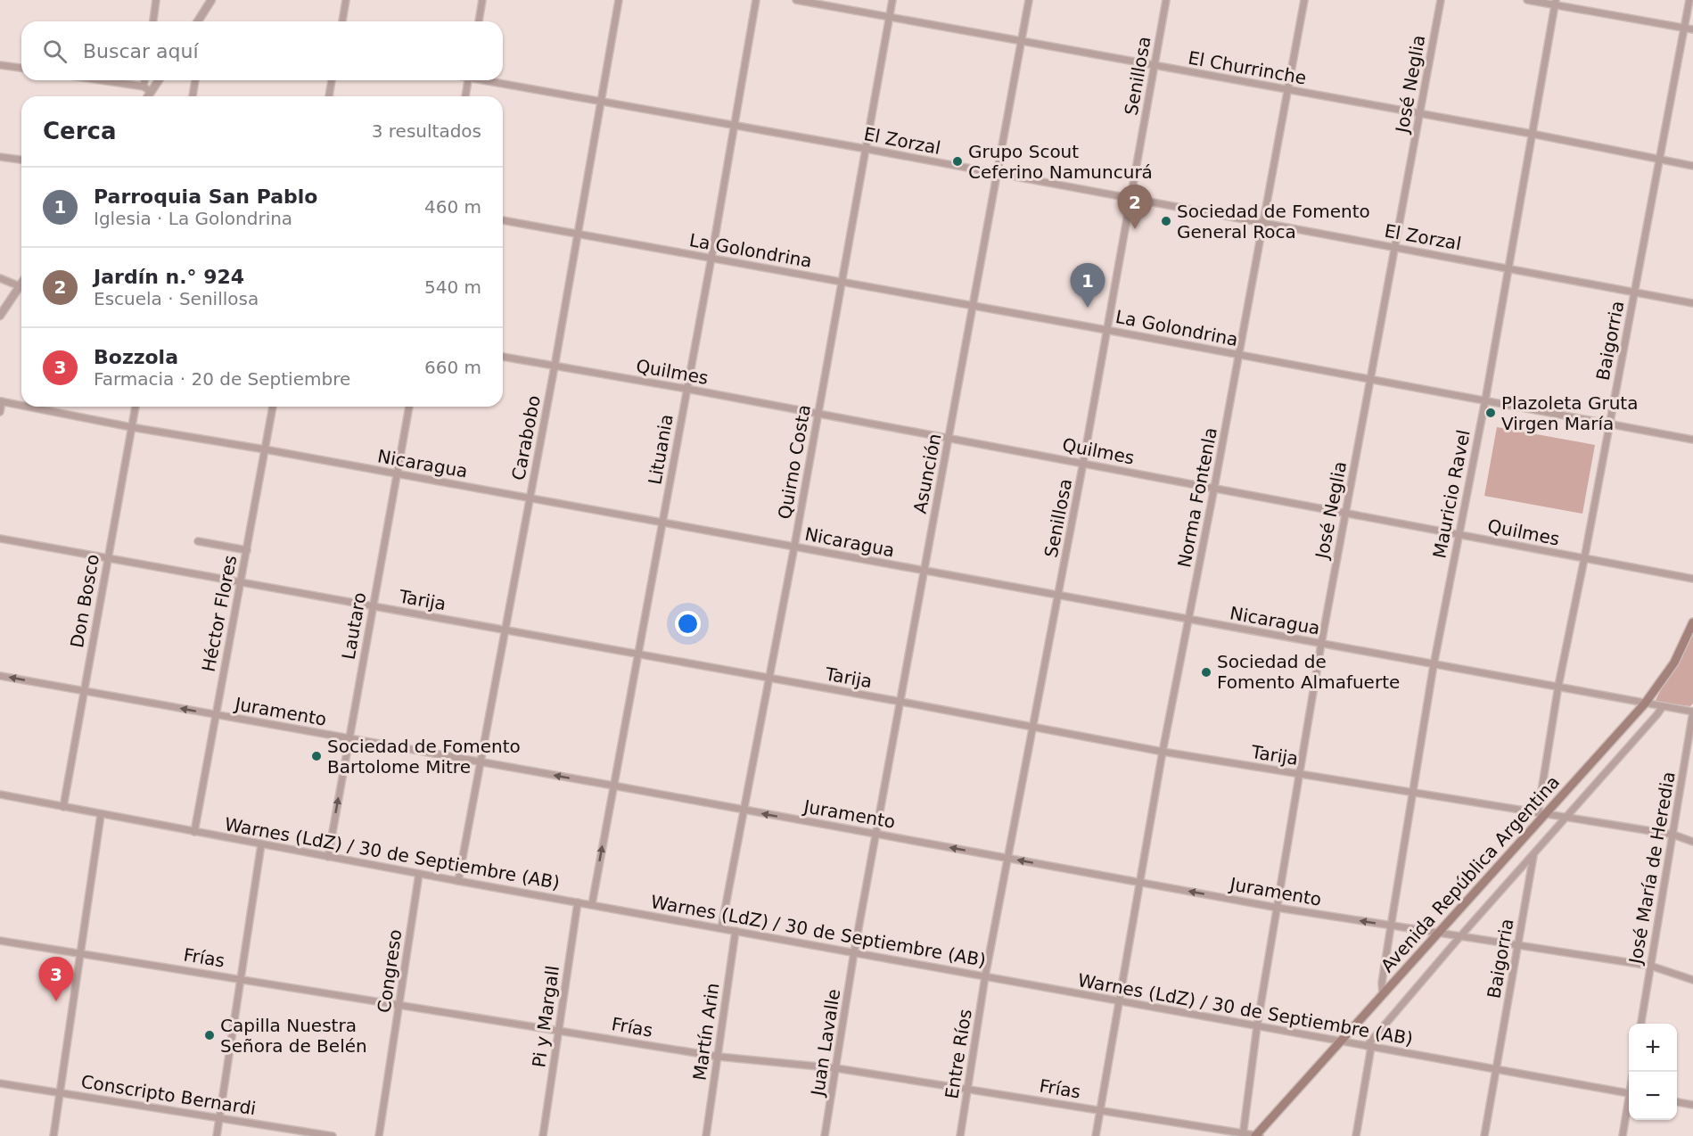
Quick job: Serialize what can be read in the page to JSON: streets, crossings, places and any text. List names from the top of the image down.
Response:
{
  "streets": {
    "main road": ["Avenida República Argentina"],
    "street": [
      "El Churrinche",
      "Senillosa",
      "José Neglia",
      "El Zorzal",
      "La Golondrina",
      "Baigorria",
      "Quilmes",
      "Carabobo",
      "Lituania",
      "Quirno Costa",
      "Nicaragua",
      "Asunción",
      "Mauricio Ravel",
      "Norma Fontenla",
      "Tarija",
      "Don Bosco",
      "Héctor Flores",
      "Lautaro",
      "Juramento",
      "Warnes (LdZ) / 30 de Septiembre (AB)",
      "José María de Heredia",
      "Frías",
      "Congreso",
      "Pi y Margall",
      "Martín Arin",
      "Juan Lavalle",
      "Entre Ríos",
      "Conscripto Bernardi"
    ]
  },
  "crossings": [
    ["El Churrinche", "Senillosa"],
    ["El Churrinche", "José Neglia"],
    ["El Churrinche", "Baigorria"],
    ["El Churrinche", "Quirno Costa"],
    ["El Churrinche", "Asunción"],
    ["El Churrinche", "Mauricio Ravel"],
    ["El Churrinche", "Norma Fontenla"],
    ["Senillosa", "El Zorzal"],
    ["Senillosa", "La Golondrina"],
    ["Senillosa", "Quilmes"],
    ["Senillosa", "Nicaragua"],
    ["Senillosa", "Tarija"],
    ["Senillosa", "Juramento"],
    ["Senillosa", "Warnes (LdZ) / 30 de Septiembre (AB)"],
    ["Senillosa", "Entre Ríos"],
    ["José Neglia", "El Zorzal"],
    ["José Neglia", "La Golondrina"],
    ["José Neglia", "Quilmes"],
    ["José Neglia", "Nicaragua"],
    ["José Neglia", "Tarija"],
    ["José Neglia", "Juramento"],
    ["José Neglia", "Warnes (LdZ) / 30 de Septiembre (AB)"],
    ["José Neglia", "Frías"],
    ["El Zorzal", "Baigorria"],
    ["El Zorzal", "Carabobo"],
    ["El Zorzal", "Lituania"],
    ["El Zorzal", "Quirno Costa"],
    ["El Zorzal", "Asunción"],
    ["El Zorzal", "Mauricio Ravel"],
    ["El Zorzal", "Norma Fontenla"],
    ["La Golondrina", "Baigorria"],
    ["La Golondrina", "Carabobo"],
    ["La Golondrina", "Lituania"],
    ["La Golondrina", "Quirno Costa"],
    ["La Golondrina", "Asunción"],
    ["La Golondrina", "Mauricio Ravel"],
    ["La Golondrina", "Norma Fontenla"],
    ["Baigorria", "Quilmes"],
    ["Baigorria", "Nicaragua"],
    ["Baigorria", "Tarija"],
    ["Baigorria", "Juramento"],
    ["Baigorria", "Warnes (LdZ) / 30 de Septiembre (AB)"],
    ["Baigorria", "Avenida República Argentina"],
    ["Quilmes", "Carabobo"],
    ["Quilmes", "Lituania"],
    ["Quilmes", "Quirno Costa"],
    ["Quilmes", "Asunción"],
    ["Quilmes", "Mauricio Ravel"],
    ["Quilmes", "Norma Fontenla"],
    ["Carabobo", "Nicaragua"],
    ["Carabobo", "Tarija"],
    ["Carabobo", "Juramento"],
    ["Carabobo", "Warnes (LdZ) / 30 de Septiembre (AB)"],
    ["Lituania", "Nicaragua"],
    ["Lituania", "Tarija"],
    ["Lituania", "Juramento"],
    ["Lituania", "Warnes (LdZ) / 30 de Septiembre (AB)"],
    ["Quirno Costa", "Nicaragua"],
    ["Quirno Costa", "Tarija"],
    ["Quirno Costa", "Juramento"],
    ["Quirno Costa", "Warnes (LdZ) / 30 de Septiembre (AB)"],
    ["Nicaragua", "Asunción"],
    ["Nicaragua", "Mauricio Ravel"],
    ["Nicaragua", "Norma Fontenla"],
    ["Nicaragua", "Don Bosco"],
    ["Nicaragua", "Héctor Flores"],
    ["Nicaragua", "Lautaro"],
    ["Nicaragua", "José María de Heredia"],
    ["Nicaragua", "Avenida República Argentina"],
    ["Asunción", "Tarija"],
    ["Asunción", "Juramento"],
    ["Asunción", "Warnes (LdZ) / 30 de Septiembre (AB)"],
    ["Asunción", "Juan Lavalle"],
    ["Mauricio Ravel", "Tarija"],
    ["Mauricio Ravel", "Juramento"],
    ["Mauricio Ravel", "Avenida República Argentina"],
    ["Norma Fontenla", "Tarija"],
    ["Norma Fontenla", "Juramento"],
    ["Norma Fontenla", "Warnes (LdZ) / 30 de Septiembre (AB)"],
    ["Norma Fontenla", "Frías"],
    ["Tarija", "Don Bosco"],
    ["Tarija", "Héctor Flores"],
    ["Tarija", "Lautaro"],
    ["Tarija", "José María de Heredia"],
    ["Tarija", "Avenida República Argentina"],
    ["Don Bosco", "Juramento"],
    ["Don Bosco", "Warnes (LdZ) / 30 de Septiembre (AB)"],
    ["Héctor Flores", "Juramento"],
    ["Héctor Flores", "Warnes (LdZ) / 30 de Septiembre (AB)"],
    ["Lautaro", "Juramento"],
    ["Lautaro", "Warnes (LdZ) / 30 de Septiembre (AB)"],
    ["Juramento", "José María de Heredia"],
    ["Juramento", "Avenida República Argentina"],
    ["Warnes (LdZ) / 30 de Septiembre (AB)", "Avenida República Argentina"],
    ["Warnes (LdZ) / 30 de Septiembre (AB)", "Congreso"],
    ["Warnes (LdZ) / 30 de Septiembre (AB)", "Pi y Margall"],
    ["Warnes (LdZ) / 30 de Septiembre (AB)", "Martín Arin"],
    ["Warnes (LdZ) / 30 de Septiembre (AB)", "Juan Lavalle"],
    ["Warnes (LdZ) / 30 de Septiembre (AB)", "Entre Ríos"],
    ["Avenida República Argentina", "Frías"],
    ["Frías", "Congreso"],
    ["Frías", "Pi y Margall"],
    ["Frías", "Martín Arin"],
    ["Frías", "Juan Lavalle"],
    ["Frías", "Entre Ríos"]
  ],
  "one_way": ["Juramento"],
  "places": [
    "Grupo Scout Ceferino Namuncurá",
    "Sociedad de Fomento General Roca",
    "Plazoleta Gruta Virgen María",
    "Sociedad de Fomento Almafuerte",
    "Sociedad de Fomento Bartolome Mitre",
    "Capilla Nuestra Señora de Belén"
  ],
  "page": {
    "search": "Buscar aquí",
    "heading": ["Cerca", "3 resultados"],
    "list": [
      {
        "mark": "1",
        "name": "Parroquia San Pablo",
        "note": "Iglesia · La Golondrina",
        "value": "460 m"
      },
      {
        "mark": "2",
        "name": "Jardín n.° 924",
        "note": "Escuela · Senillosa",
        "value": "540 m"
      },
      {
        "mark": "3",
        "name": "Bozzola",
        "note": "Farmacia · 20 de Septiembre",
        "value": "660 m"
      }
    ],
    "pins": ["2", "1", "3"],
    "map_buttons": ["+", "−"]
  }
}
